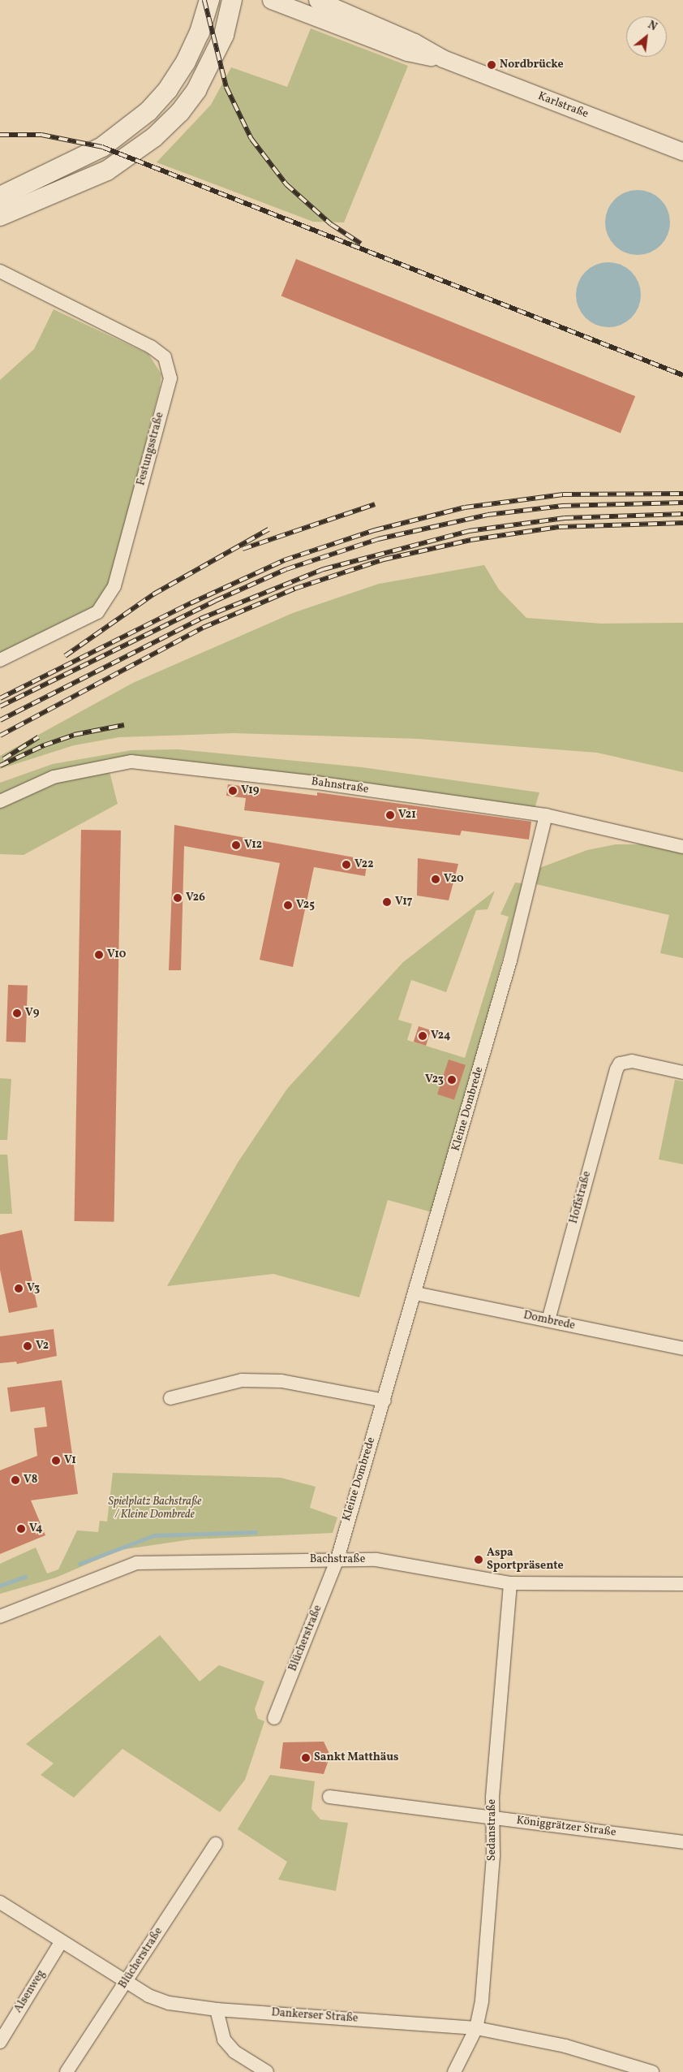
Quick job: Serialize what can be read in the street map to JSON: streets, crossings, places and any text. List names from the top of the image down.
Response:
{
  "streets": {
    "street": [
      "Karlstraße",
      "Festungsstraße",
      "Bahnstraße",
      "Kleine Dombrede",
      "Hoffstraße",
      "Dombrede",
      "Bachstraße",
      "Blücherstraße",
      "Königgrätzer Straße",
      "Sedanstraße",
      "Alsenweg",
      "Dankerser Straße"
    ]
  },
  "crossings": [
    ["Bahnstraße", "Kleine Dombrede"],
    ["Kleine Dombrede", "Dombrede"],
    ["Kleine Dombrede", "Bachstraße"],
    ["Kleine Dombrede", "Blücherstraße"],
    ["Hoffstraße", "Dombrede"],
    ["Bachstraße", "Blücherstraße"],
    ["Bachstraße", "Sedanstraße"],
    ["Blücherstraße", "Dankerser Straße"],
    ["Königgrätzer Straße", "Sedanstraße"],
    ["Sedanstraße", "Dankerser Straße"],
    ["Alsenweg", "Dankerser Straße"]
  ],
  "parks": ["Spielplatz Bachstraße / Kleine Dombrede"],
  "places": [
    "Nordbrücke",
    "V19",
    "V21",
    "V12",
    "V22",
    "V20",
    "V26",
    "V17",
    "V25",
    "V10",
    "V9",
    "V24",
    "V23",
    "V3",
    "V2",
    "V1",
    "V8",
    "V4",
    "Aspa Sportpräsente",
    "Sankt Matthäus"
  ],
  "north": "top right"
}
